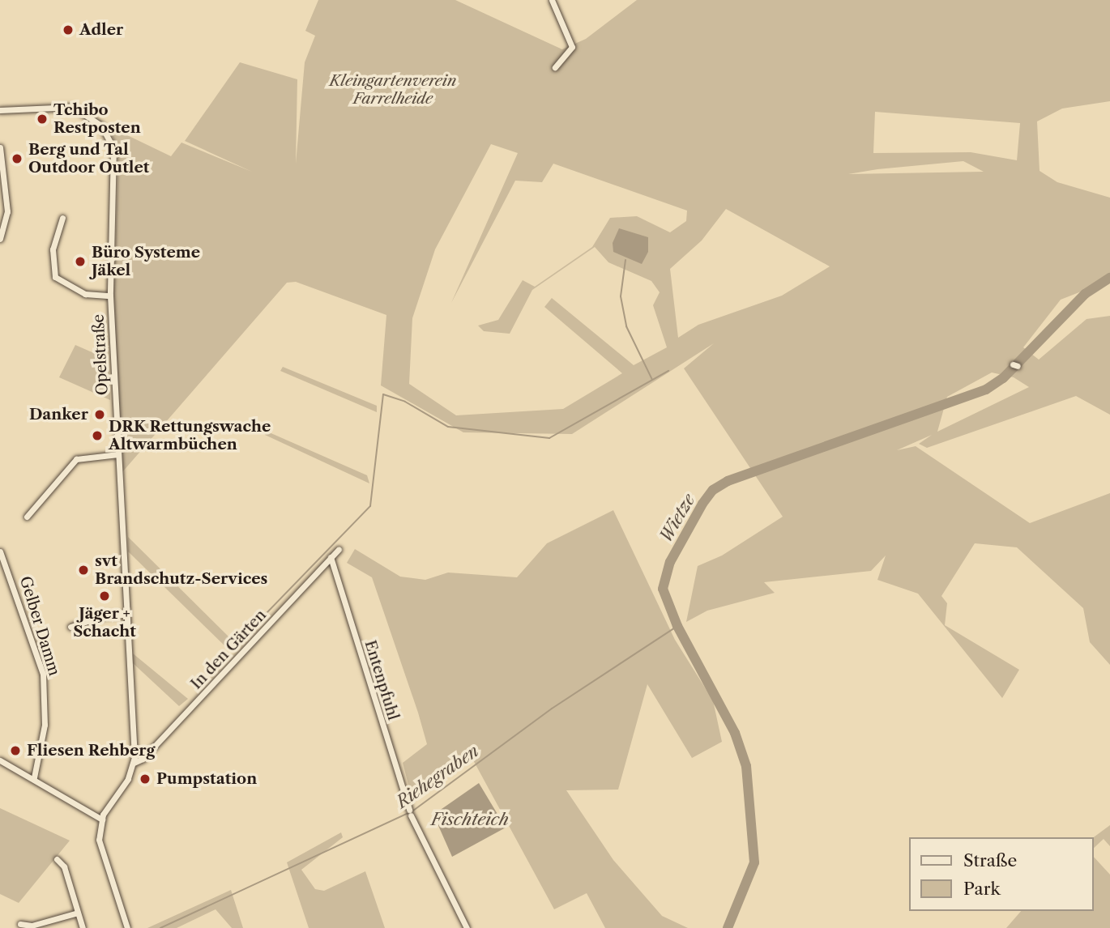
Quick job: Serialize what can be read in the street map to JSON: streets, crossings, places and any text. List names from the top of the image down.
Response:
{
  "streets": {
    "street": [
      "Opelstraße",
      "Gelber Damm",
      "In den Gärten",
      "Entenpfuhl"
    ]
  },
  "crossings": [
    ["Opelstraße", "In den Gärten"],
    ["In den Gärten", "Entenpfuhl"]
  ],
  "water": ["Wietze", "Riehegraben", "Fischteich"],
  "parks": ["Kleingartenverein Farrelheide"],
  "places": [
    "Adler",
    "Tchibo Restposten",
    "Berg und Tal Outdoor Outlet",
    "Büro Systeme Jäkel",
    "Danker",
    "DRK Rettungswache Altwarmbüchen",
    "svt Brandschutz-Services",
    "Jäger + Schacht",
    "Fliesen Rehberg",
    "Pumpstation"
  ],
  "legend": ["Straße", "Park"]
}
